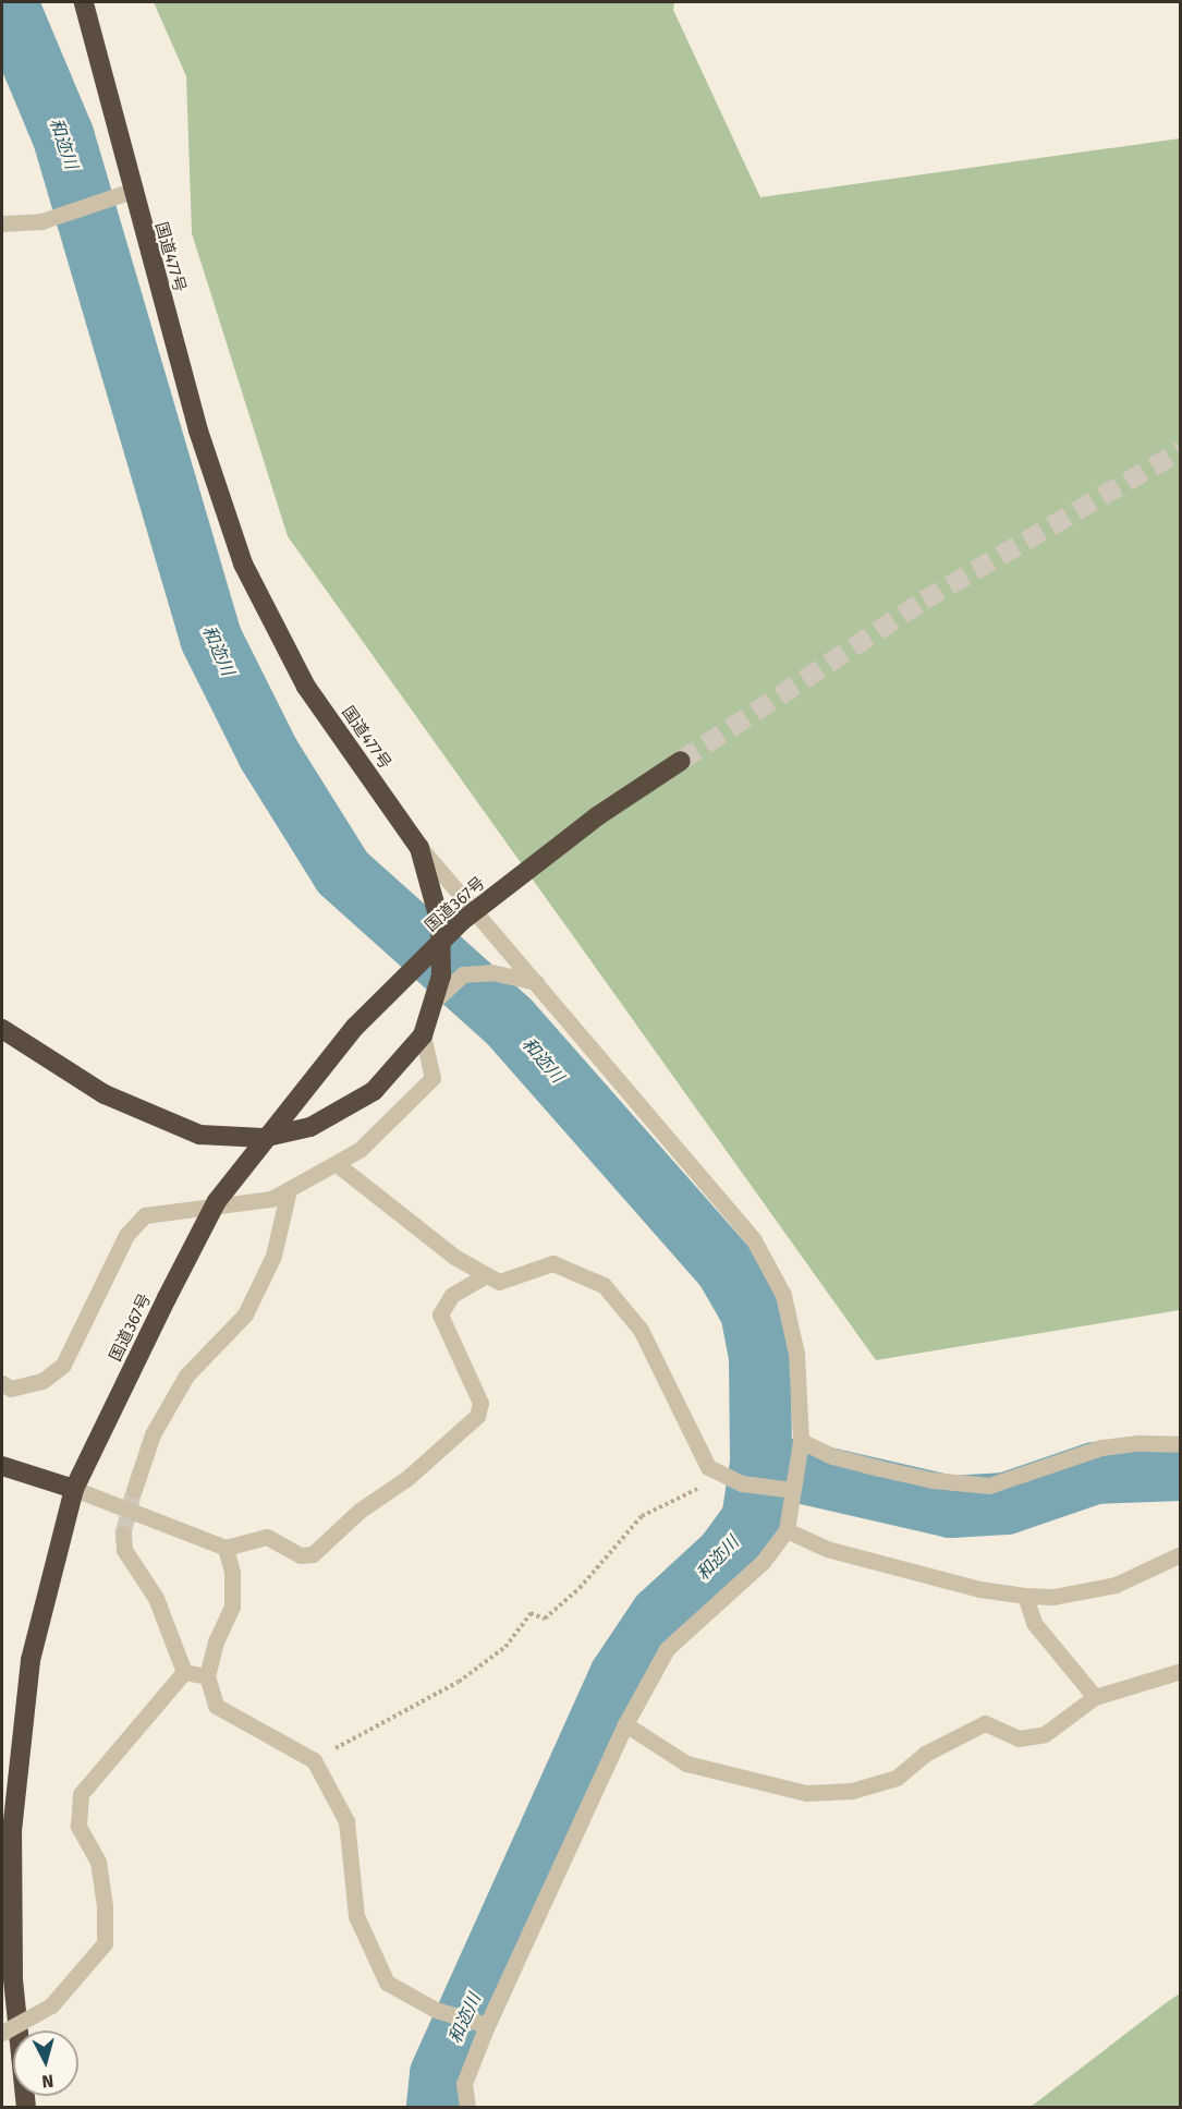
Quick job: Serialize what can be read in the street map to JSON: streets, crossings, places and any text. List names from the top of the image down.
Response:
{
  "streets": {
    "highway": ["国道477号", "国道367号"]
  },
  "water": ["和迩川"],
  "north": "bottom"
}
